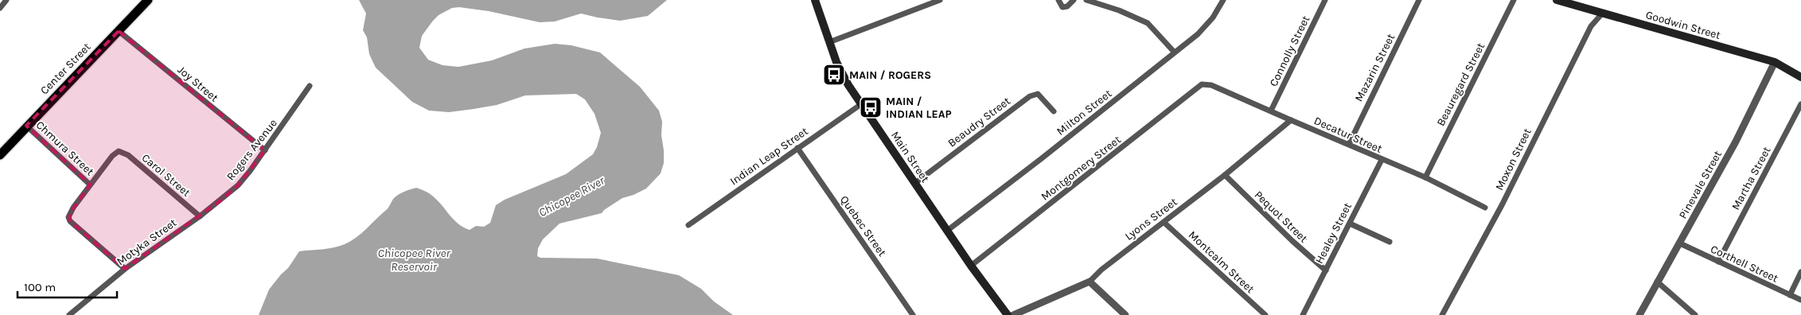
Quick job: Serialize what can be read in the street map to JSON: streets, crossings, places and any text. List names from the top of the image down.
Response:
{
  "streets": {
    "main road": ["Goodwin Street", "Center Street", "Main Street"],
    "street": [
      "Connolly Street",
      "Mazarin Street",
      "Joy Street",
      "Beauregard Street",
      "Milton Street",
      "Beaudry Street",
      "Decatur Street",
      "Chmura Street",
      "Rogers Avenue",
      "Indian Leap Street",
      "Moxon Street",
      "Montgomery Street",
      "Carol Street",
      "Martha Street",
      "Pinevale Street",
      "Pequot Street",
      "Lyons Street",
      "Quebec Street",
      "Healey Street",
      "Motyka Street",
      "Montcalm Street",
      "Corthell Street"
    ]
  },
  "crossings": [
    ["Goodwin Street", "Moxon Street"],
    ["Goodwin Street", "Pinevale Street"],
    ["Connolly Street", "Decatur Street"],
    ["Mazarin Street", "Decatur Street"],
    ["Center Street", "Joy Street"],
    ["Center Street", "Chmura Street"],
    ["Joy Street", "Rogers Avenue"],
    ["Beauregard Street", "Decatur Street"],
    ["Milton Street", "Main Street"],
    ["Beaudry Street", "Main Street"],
    ["Decatur Street", "Montgomery Street"],
    ["Decatur Street", "Lyons Street"],
    ["Decatur Street", "Healey Street"],
    ["Chmura Street", "Carol Street"],
    ["Rogers Avenue", "Carol Street"],
    ["Rogers Avenue", "Motyka Street"],
    ["Indian Leap Street", "Main Street"],
    ["Indian Leap Street", "Quebec Street"],
    ["Main Street", "Montgomery Street"],
    ["Carol Street", "Motyka Street"],
    ["Martha Street", "Corthell Street"],
    ["Pinevale Street", "Corthell Street"],
    ["Pequot Street", "Lyons Street"],
    ["Pequot Street", "Healey Street"],
    ["Lyons Street", "Montcalm Street"]
  ],
  "water": ["Chicopee River", "Chicopee River Reservoir"],
  "places": {
    "bus stop": ["MAIN / ROGERS", "MAIN / INDIAN LEAP"]
  },
  "scale_bar": "100 m"
}
